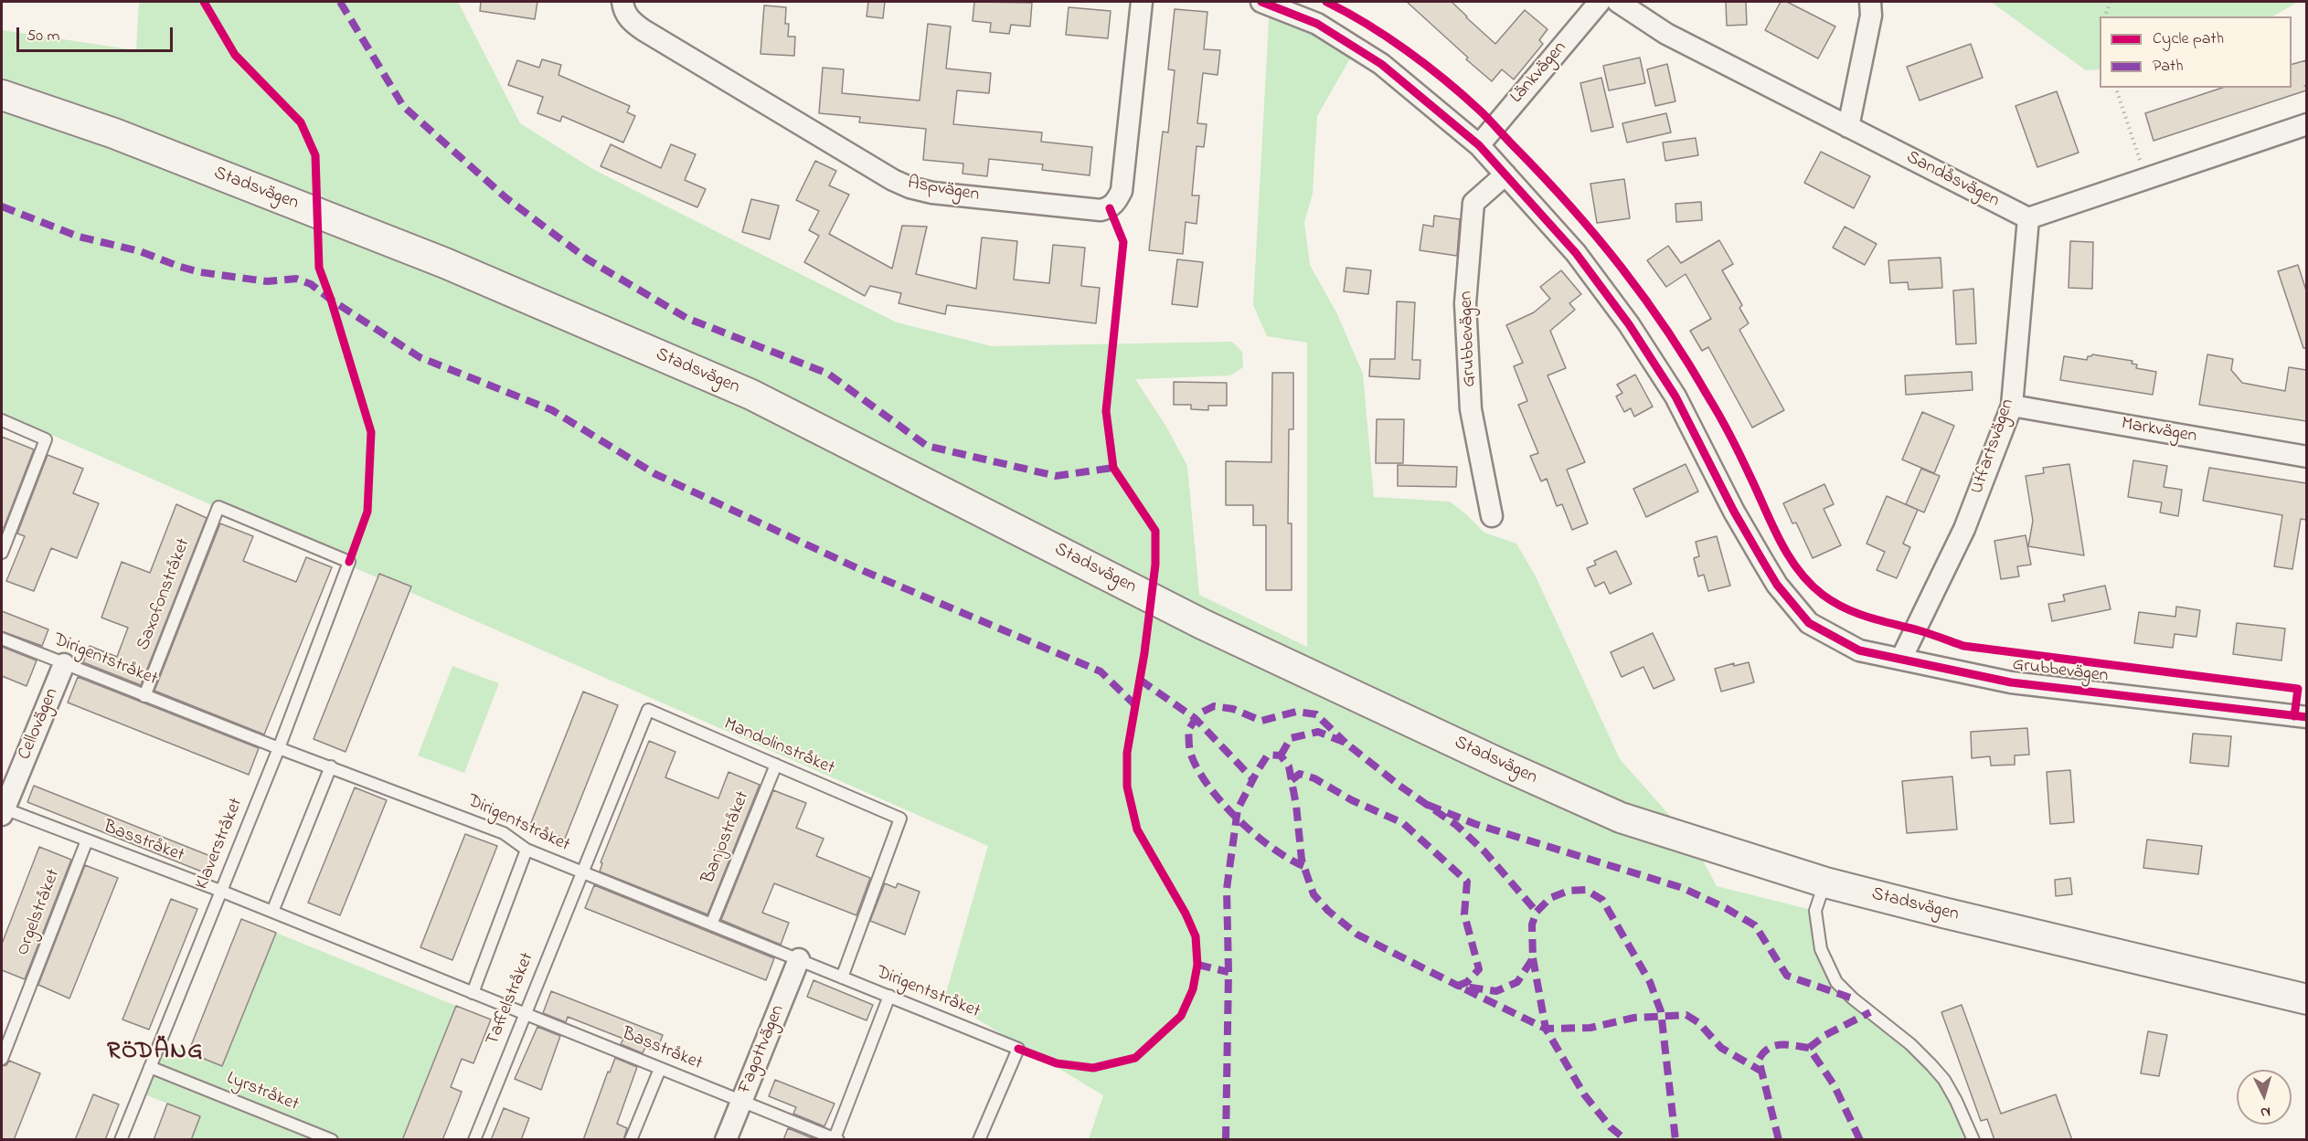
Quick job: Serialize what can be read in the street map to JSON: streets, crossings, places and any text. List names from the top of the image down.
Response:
{
  "streets": {
    "main road": ["Stadsvägen"],
    "street": [
      "Länkvägen",
      "Sandåsvägen",
      "Aspvägen",
      "Grubbevägen",
      "Markvägen",
      "Utfartsvägen",
      "Cellovägen",
      "Fagottvägen"
    ],
    "lane": [
      "Saxofonstråket",
      "Dirigentstråket",
      "Mandolinstråket",
      "Banjostråket",
      "Basstråket",
      "Klaverstråket",
      "Orgelstråket",
      "Taffelstråket",
      "Lyrstråket"
    ]
  },
  "crossings": [
    ["Länkvägen", "Grubbevägen"],
    ["Sandåsvägen", "Utfartsvägen"],
    ["Grubbevägen", "Utfartsvägen"],
    ["Markvägen", "Utfartsvägen"],
    ["Saxofonstråket", "Dirigentstråket"],
    ["Saxofonstråket", "Klaverstråket"],
    ["Dirigentstråket", "Cellovägen"],
    ["Dirigentstråket", "Mandolinstråket"],
    ["Dirigentstråket", "Banjostråket"],
    ["Dirigentstråket", "Klaverstråket"],
    ["Dirigentstråket", "Taffelstråket"],
    ["Dirigentstråket", "Fagottvägen"],
    ["Cellovägen", "Basstråket"],
    ["Mandolinstråket", "Banjostråket"],
    ["Mandolinstråket", "Taffelstråket"],
    ["Basstråket", "Klaverstråket"],
    ["Basstråket", "Orgelstråket"],
    ["Basstråket", "Taffelstråket"],
    ["Basstråket", "Fagottvägen"],
    ["Klaverstråket", "Lyrstråket"]
  ],
  "districts": ["RÖDÄNG"],
  "legend": ["Cycle path", "Path"],
  "scale_bar": "50 m",
  "north": "bottom"
}
